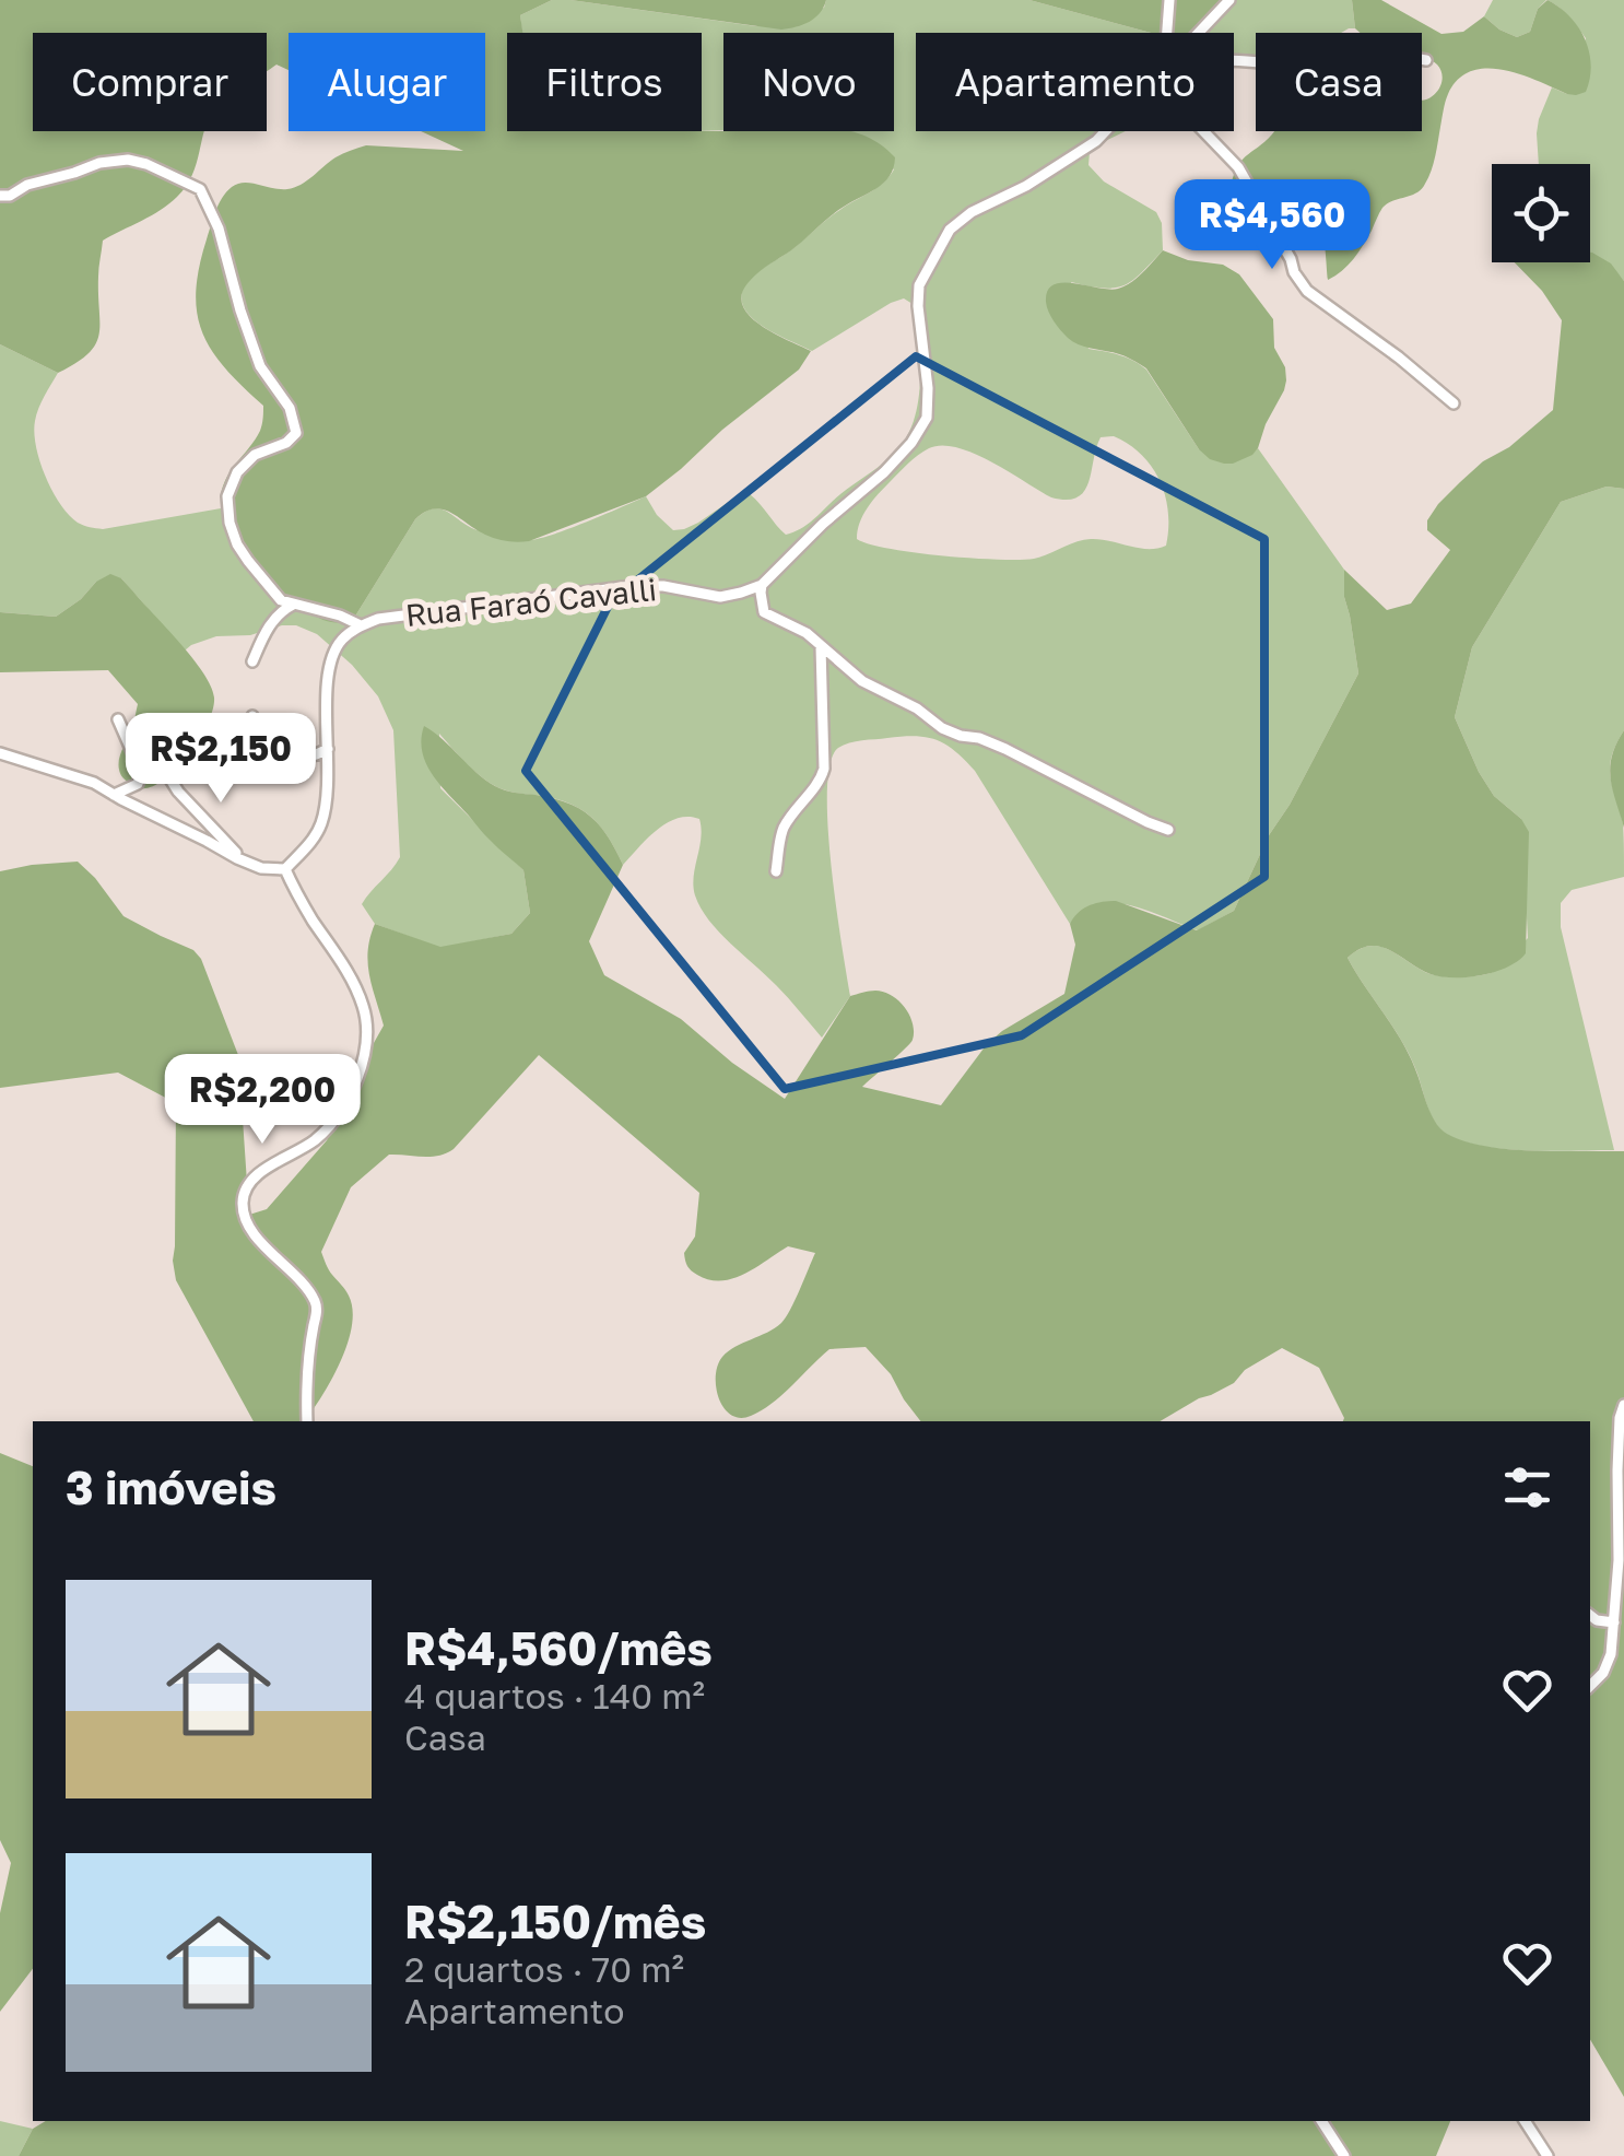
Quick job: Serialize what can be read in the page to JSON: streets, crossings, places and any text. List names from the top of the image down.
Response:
{
  "streets": {
    "street": ["Rua Faraó Cavalli"]
  },
  "page": {
    "chip": [
      "Comprar",
      "Alugar",
      "Filtros",
      "Novo",
      "Apartamento",
      "Casa"
    ],
    "price": ["R$4,560", "R$2,150", "R$2,200"],
    "heading": "3 imóveis",
    "list": [
      {
        "name": "R$4,560/mês",
        "note": "4 quartos · 140 m² · Casa"
      },
      {
        "name": "R$2,150/mês",
        "note": "2 quartos · 70 m² · Apartamento"
      }
    ]
  }
}
